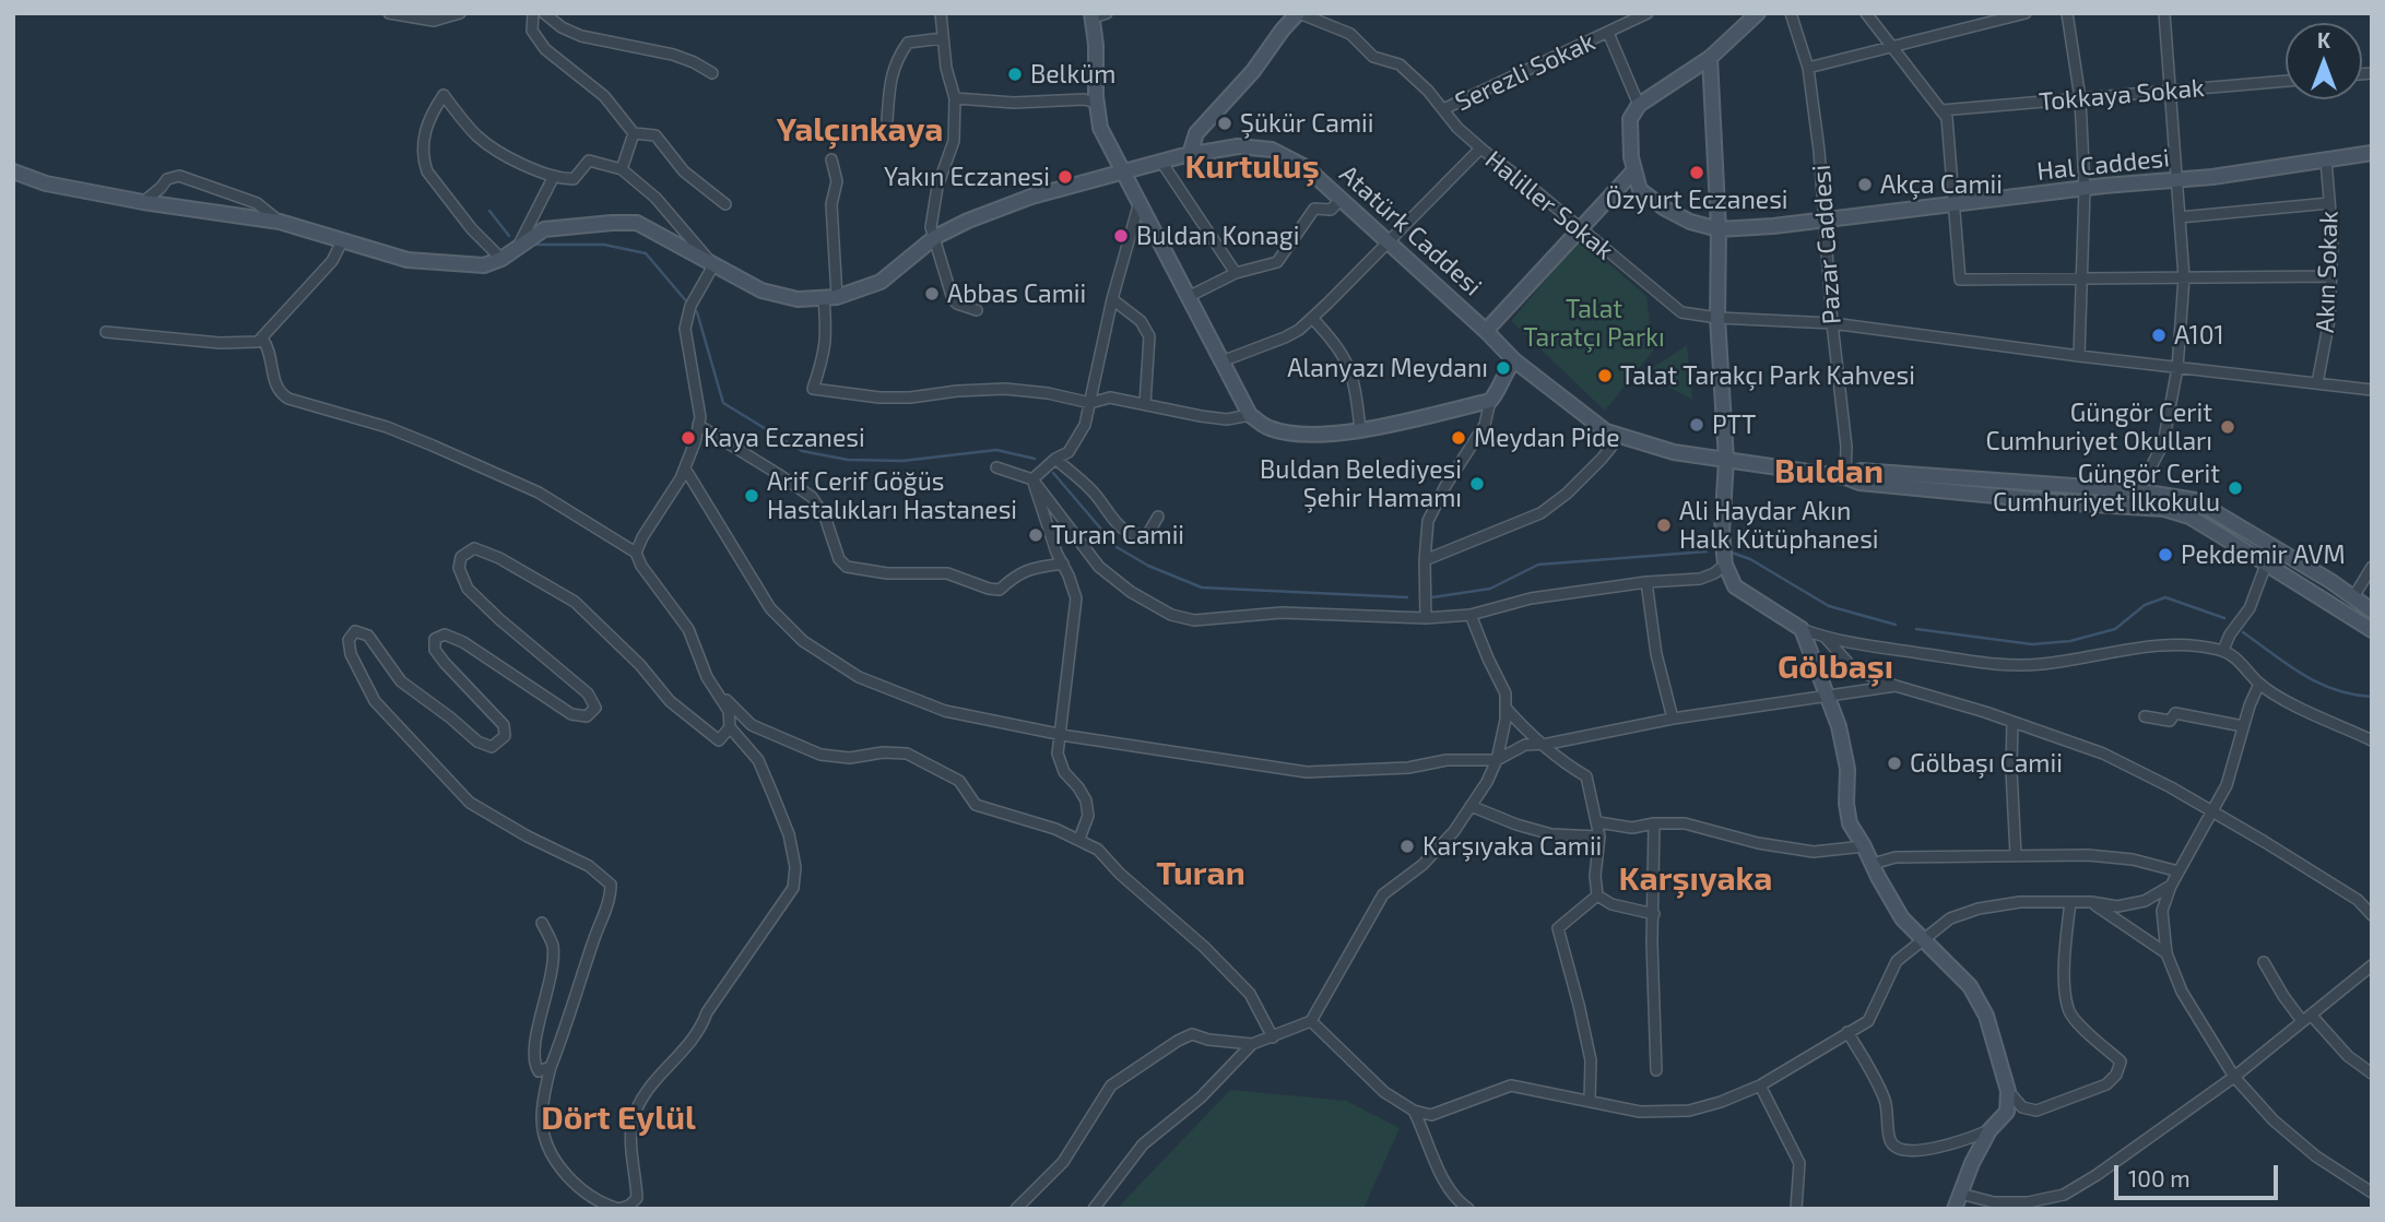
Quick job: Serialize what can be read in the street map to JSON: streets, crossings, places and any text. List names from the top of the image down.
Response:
{
  "streets": {
    "street": [
      "Serezli Sokak",
      "Tokkaya Sokak",
      "Hal Caddesi",
      "Haliller Sokak",
      "Atatürk Caddesi",
      "Pazar Caddesi",
      "Akın Sokak"
    ]
  },
  "crossings": [
    ["Serezli Sokak", "Haliller Sokak"],
    ["Hal Caddesi", "Pazar Caddesi"],
    ["Hal Caddesi", "Akın Sokak"],
    ["Haliller Sokak", "Pazar Caddesi"],
    ["Haliller Sokak", "Akın Sokak"],
    ["Atatürk Caddesi", "Pazar Caddesi"]
  ],
  "districts": [
    "Yalçınkaya",
    "Kurtuluş",
    "Buldan",
    "Gölbaşı",
    "Turan",
    "Karşıyaka",
    "Dört Eylül"
  ],
  "parks": ["Talat Taratçı Parkı"],
  "places": [
    "Belküm",
    "Şükür Camii",
    "Özyurt Eczanesi",
    "Yakın Eczanesi",
    "Akça Camii",
    "Buldan Konagi",
    "Abbas Camii",
    "A101",
    "Alanyazı Meydanı",
    "Talat Tarakçı Park Kahvesi",
    "PTT",
    "Güngör Cerit Cumhuriyet Okulları",
    "Kaya Eczanesi",
    "Meydan Pide",
    "Buldan Belediyesi Şehir Hamamı",
    "Güngör Cerit Cumhuriyet İlkokulu",
    "Arif Cerif Göğüs Hastalıkları Hastanesi",
    "Ali Haydar Akın Halk Kütüphanesi",
    "Turan Camii",
    "Pekdemir AVM",
    "Gölbaşı Camii",
    "Karşıyaka Camii"
  ],
  "scale_bar": "100 m",
  "north": "top"
}
